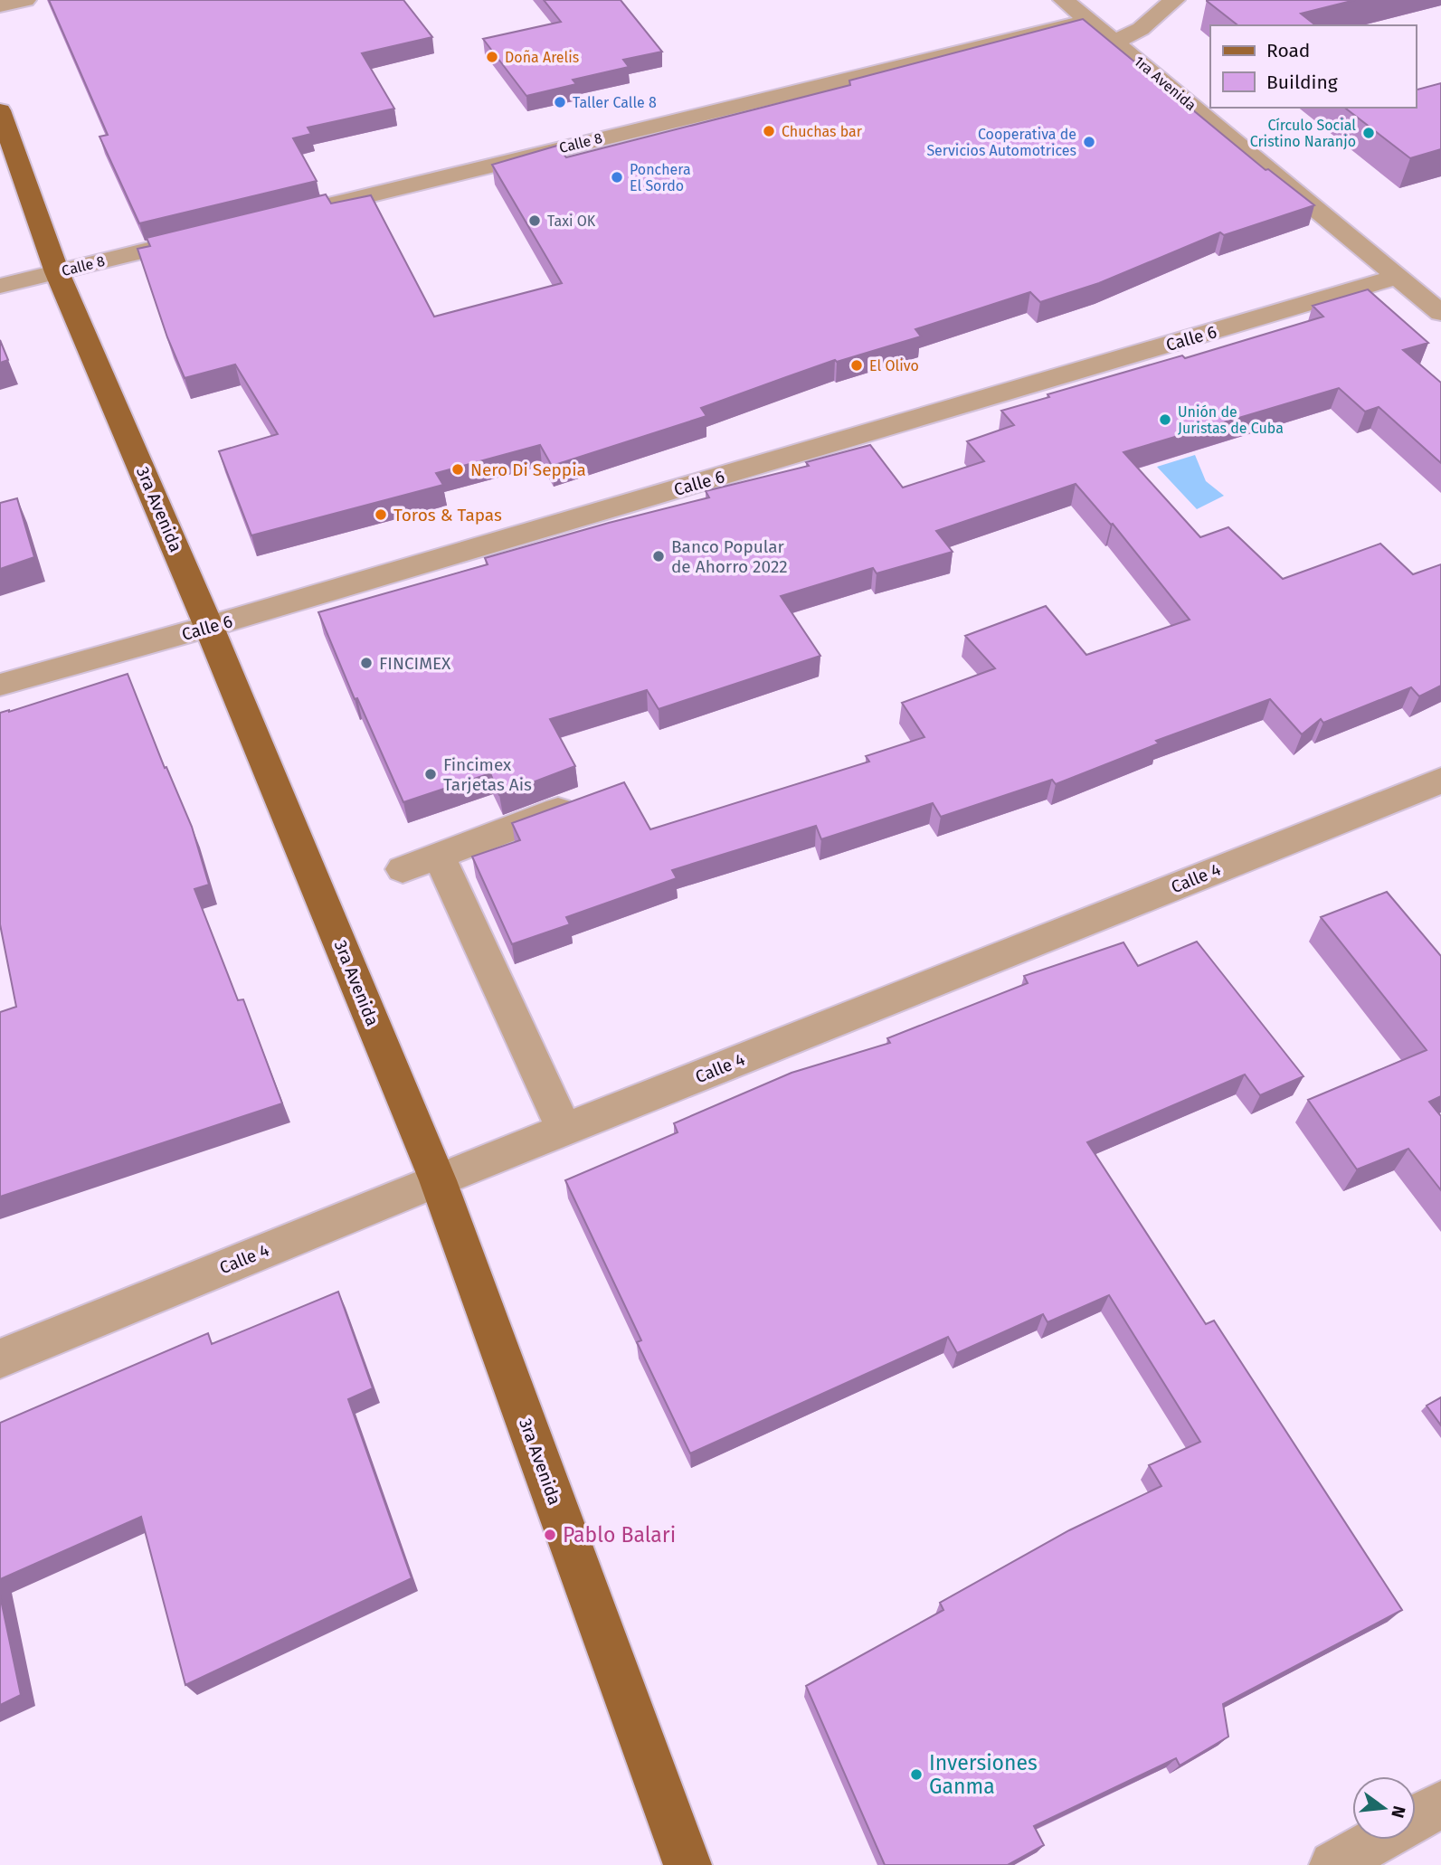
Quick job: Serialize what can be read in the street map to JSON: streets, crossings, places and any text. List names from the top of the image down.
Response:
{
  "streets": {
    "main road": ["3ra Avenida"],
    "street": [
      "1ra Avenida",
      "Calle 8",
      "Calle 6",
      "Calle 4"
    ]
  },
  "crossings": [
    ["1ra Avenida", "Calle 8"],
    ["1ra Avenida", "Calle 6"],
    ["Calle 8", "3ra Avenida"],
    ["Calle 6", "3ra Avenida"],
    ["3ra Avenida", "Calle 4"]
  ],
  "places": [
    "Doña Arelis",
    "Taller Calle 8",
    "Chuchas bar",
    "Círculo Social Cristino Naranjo",
    "Cooperativa de Servicios Automotrices",
    "Ponchera El Sordo",
    "Taxi OK",
    "El Olivo",
    "Unión de Juristas de Cuba",
    "Nero Di Seppia",
    "Toros & Tapas",
    "Banco Popular de Ahorro 2022",
    "FINCIMEX",
    "Fincimex Tarjetas Ais",
    "Pablo Balari",
    "Inversiones Ganma"
  ],
  "legend": ["Road", "Building"],
  "north": "right"
}
